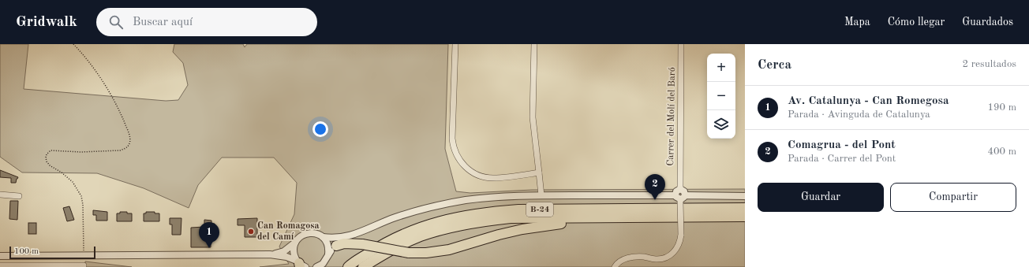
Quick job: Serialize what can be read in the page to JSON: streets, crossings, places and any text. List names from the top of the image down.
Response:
{
  "streets": {
    "highway": ["B-24"],
    "street": ["Carrer del Molí del Baró"]
  },
  "places": ["Can Romagosa del Camí"],
  "scale_bar": "100 m",
  "page": {
    "header": "Gridwalk",
    "search": "Buscar aquí",
    "nav": ["Mapa", "Cómo llegar", "Guardados"],
    "heading": ["Cerca", "2 resultados"],
    "map_buttons": ["+", "−"],
    "list": [
      {
        "mark": "1",
        "name": "Av. Catalunya - Can Romegosa",
        "note": "Parada · Avinguda de Catalunya",
        "value": "190 m"
      },
      {
        "mark": "2",
        "name": "Comagrua - del Pont",
        "note": "Parada · Carrer del Pont",
        "value": "400 m"
      }
    ],
    "buttons": ["Guardar", "Compartir"],
    "pins": ["2", "1"],
    "scale": "100 m"
  }
}
